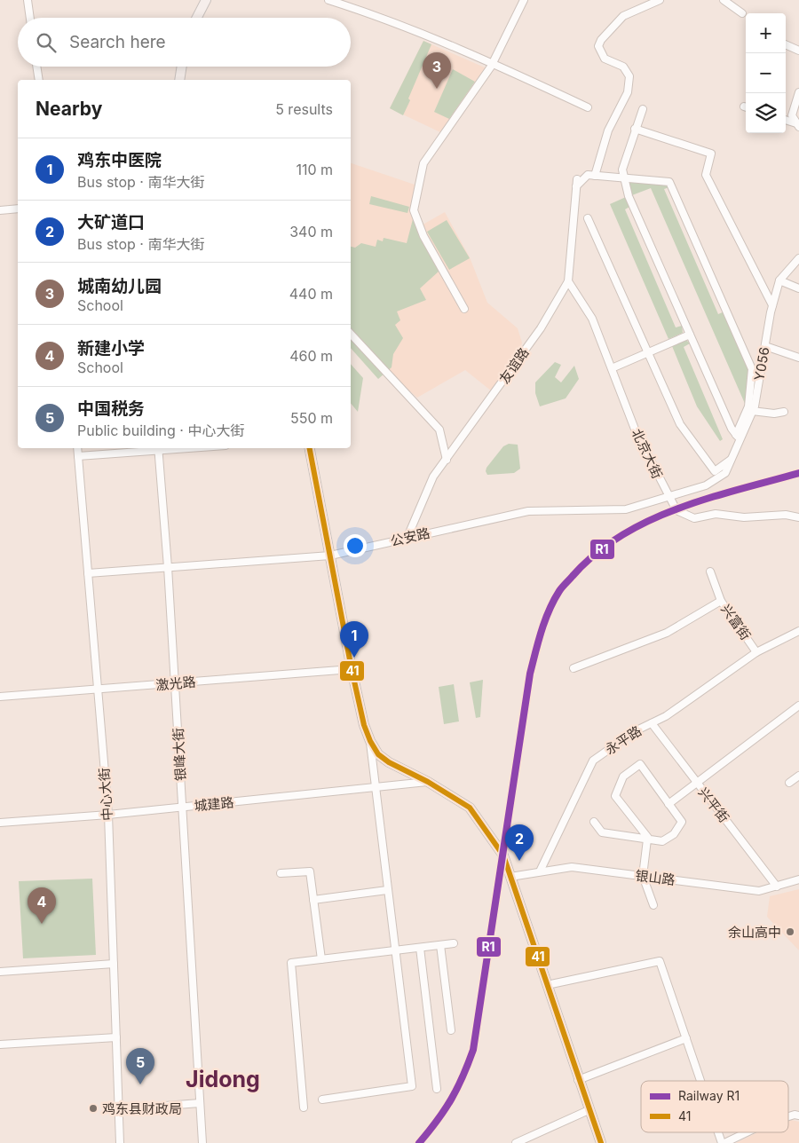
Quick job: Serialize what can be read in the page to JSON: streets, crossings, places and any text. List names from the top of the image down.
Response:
{
  "streets": {
    "street": [
      "Y056",
      "友谊路",
      "北京大街",
      "公安路",
      "兴富街",
      "激光路",
      "永平路",
      "银峰大街",
      "中心大街",
      "城建路",
      "兴平街",
      "银山路"
    ]
  },
  "crossings": [
    ["Y056", "公安路"],
    ["友谊路", "北京大街"],
    ["友谊路", "公安路"],
    ["北京大街", "公安路"],
    ["公安路", "银峰大街"],
    ["公安路", "中心大街"],
    ["兴富街", "永平路"],
    ["激光路", "银峰大街"],
    ["激光路", "中心大街"],
    ["永平路", "兴平街"],
    ["永平路", "银山路"],
    ["银峰大街", "城建路"],
    ["中心大街", "城建路"],
    ["兴平街", "银山路"]
  ],
  "districts": ["Jidong"],
  "places": ["余山高中", "鸡东县财政局"],
  "lines": ["transit line 41", "rail line R1"],
  "legend": ["Railway R1", "41"],
  "page": {
    "map_buttons": ["+", "−"],
    "search": "Search here",
    "pins": [
      "3",
      "1",
      "2",
      "4",
      "5"
    ],
    "heading": ["Nearby", "5 results"],
    "list": [
      {
        "mark": "1",
        "name": "鸡东中医院",
        "note": "Bus stop · 南华大街",
        "value": "110 m"
      },
      {
        "mark": "2",
        "name": "大矿道口",
        "note": "Bus stop · 南华大街",
        "value": "340 m"
      },
      {
        "mark": "3",
        "name": "城南幼儿园",
        "note": "School",
        "value": "440 m"
      },
      {
        "mark": "4",
        "name": "新建小学",
        "note": "School",
        "value": "460 m"
      },
      {
        "mark": "5",
        "name": "中国税务",
        "note": "Public building · 中心大街",
        "value": "550 m"
      }
    ]
  }
}
